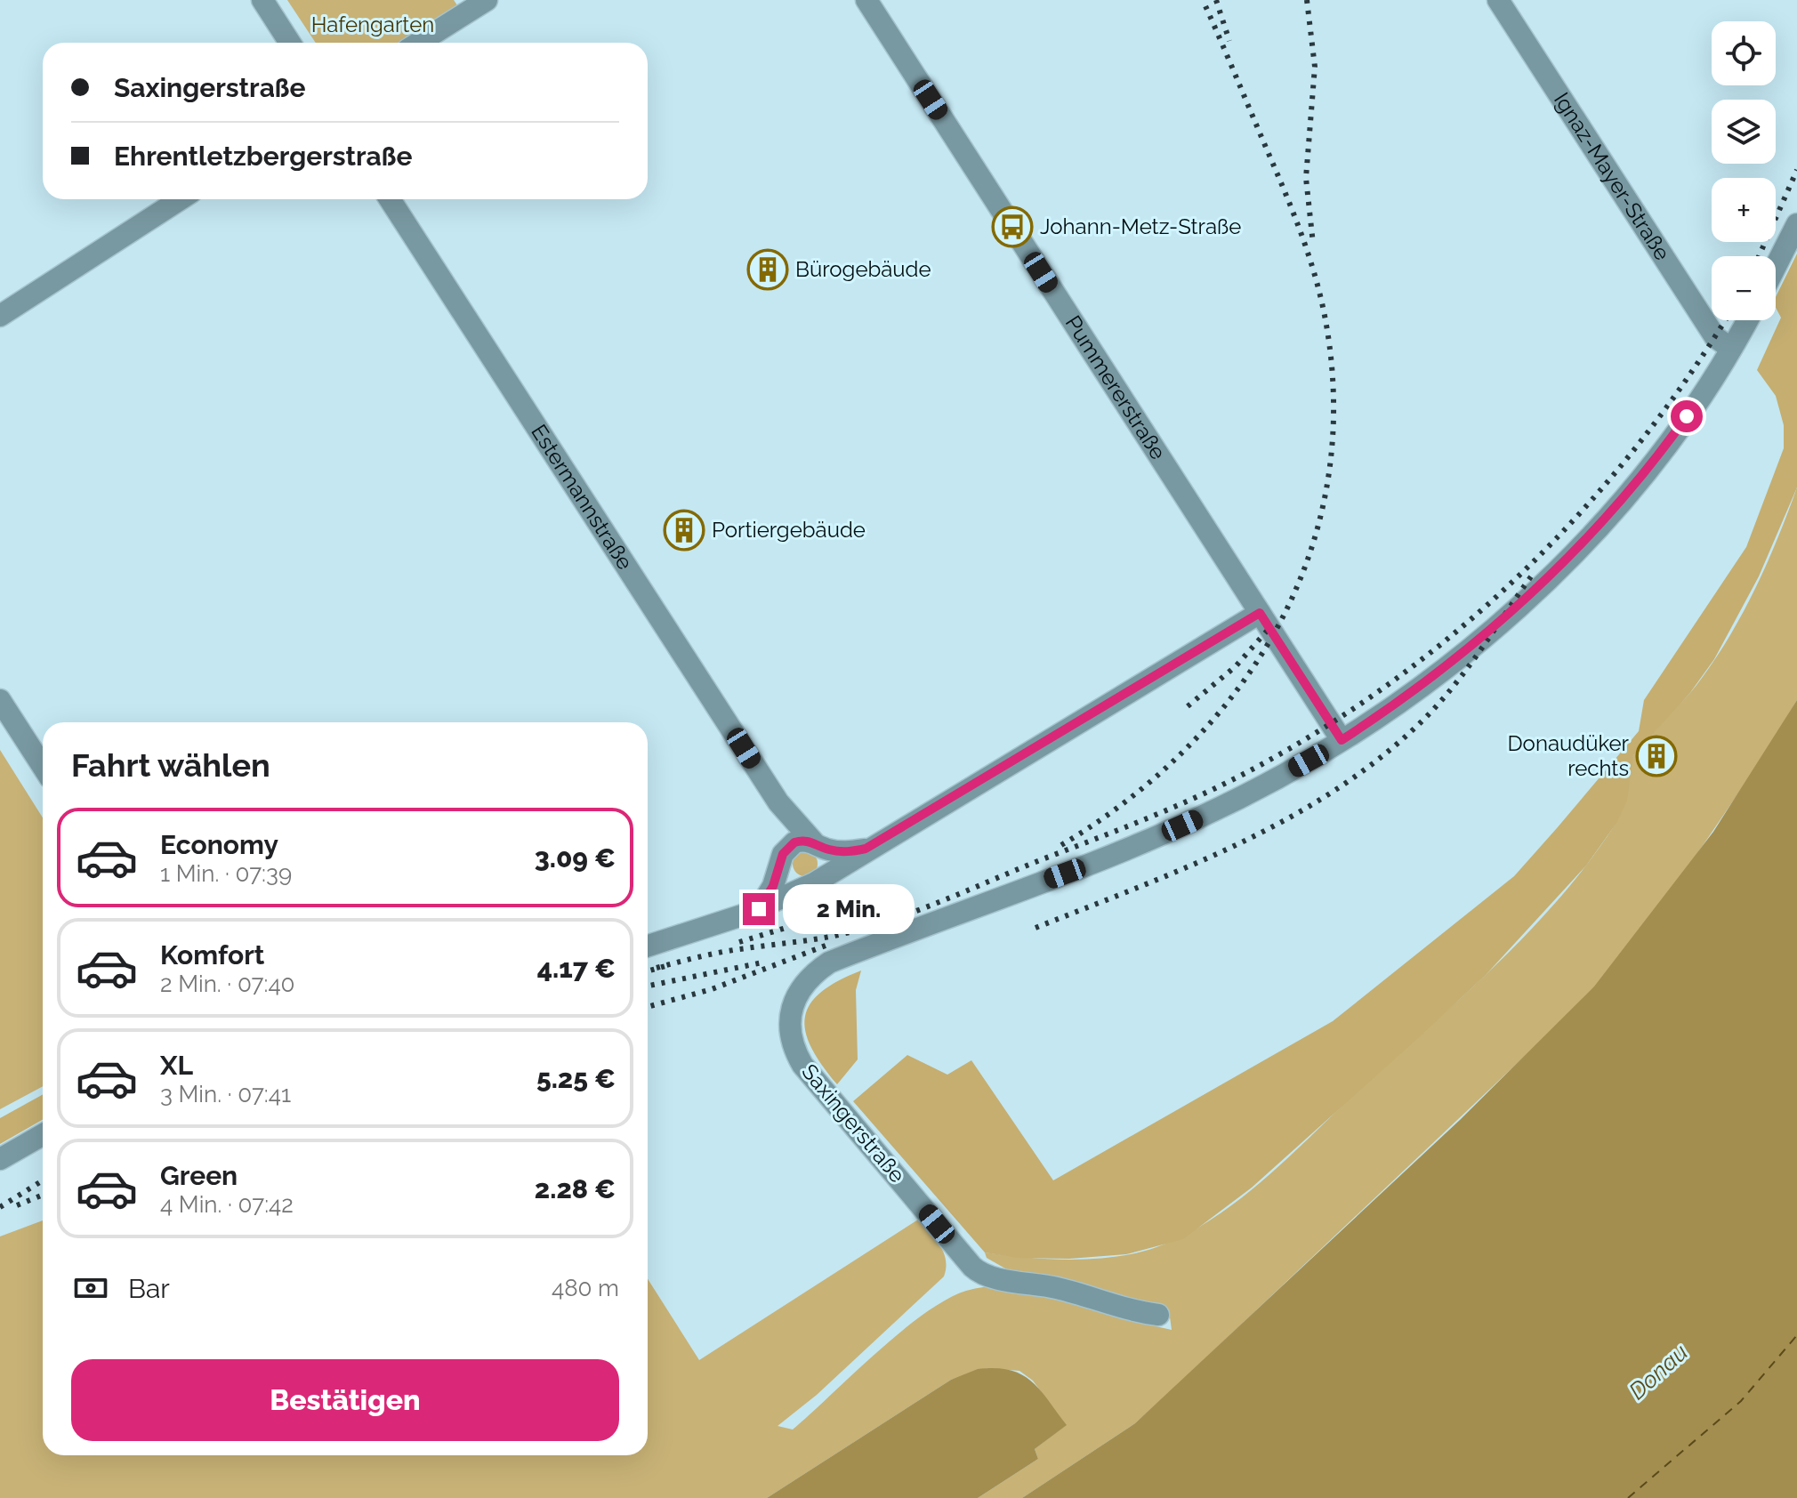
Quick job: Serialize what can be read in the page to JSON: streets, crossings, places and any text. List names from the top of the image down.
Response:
{
  "streets": {
    "street": [
      "Ignaz-Mayer-Straße",
      "Pummererstraße",
      "Estermannstraße",
      "Saxingerstraße"
    ]
  },
  "crossings": [
    ["Ignaz-Mayer-Straße", "Saxingerstraße"],
    ["Pummererstraße", "Saxingerstraße"]
  ],
  "water": ["Donau"],
  "parks": ["Hafengarten"],
  "places": {
    "bus stop": ["Johann-Metz-Straße"],
    "building": ["Bürogebäude", "Portiergebäude", "Donaudüker rechts"]
  },
  "page": {
    "map_buttons": ["+", "−"],
    "banner": ["Saxingerstraße", "Ehrentletzbergerstraße"],
    "heading": "Fahrt wählen",
    "list": [
      {
        "name": "Economy",
        "note": "1 Min. · 07:39",
        "value": "3.09 €"
      },
      {
        "name": "Komfort",
        "note": "2 Min. · 07:40",
        "value": "4.17 €"
      },
      {
        "name": "XL",
        "note": "3 Min. · 07:41",
        "value": "5.25 €"
      },
      {
        "name": "Green",
        "note": "4 Min. · 07:42",
        "value": "2.28 €"
      }
    ],
    "bubble": "2 Min.",
    "pay": ["Bar", "480 m"],
    "buttons": "Bestätigen"
  }
}
